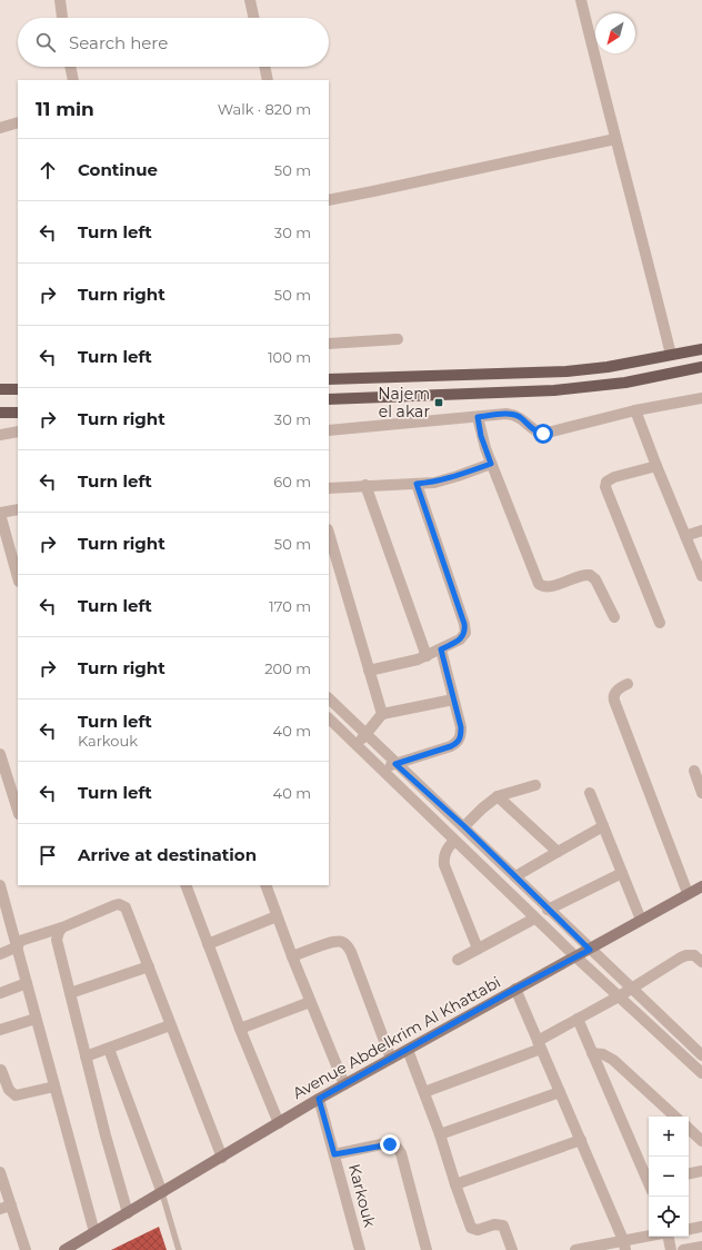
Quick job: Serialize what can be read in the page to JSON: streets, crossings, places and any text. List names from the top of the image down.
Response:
{
  "streets": {
    "main road": ["Avenue Abdelkrim Al Khattabi"],
    "street": ["Karkouk"]
  },
  "crossings": [
    ["Avenue Abdelkrim Al Khattabi", "Karkouk"]
  ],
  "places": {
    "transit": ["Najem el akar"]
  },
  "north": "bottom left",
  "page": {
    "search": "Search here",
    "heading": ["11 min", "Walk · 820 m"],
    "list": [
      ["Continue", "50 m"],
      ["Turn left", "30 m"],
      ["Turn right", "50 m"],
      ["Turn left", "100 m"],
      ["Turn right", "30 m"],
      ["Turn left", "60 m"],
      ["Turn right", "50 m"],
      ["Turn left", "170 m"],
      ["Turn right", "200 m"],
      ["Turn left", "Karkouk", "40 m"],
      ["Turn left", "40 m"],
      "Arrive at destination"
    ],
    "map_buttons": ["+", "−"]
  }
}
